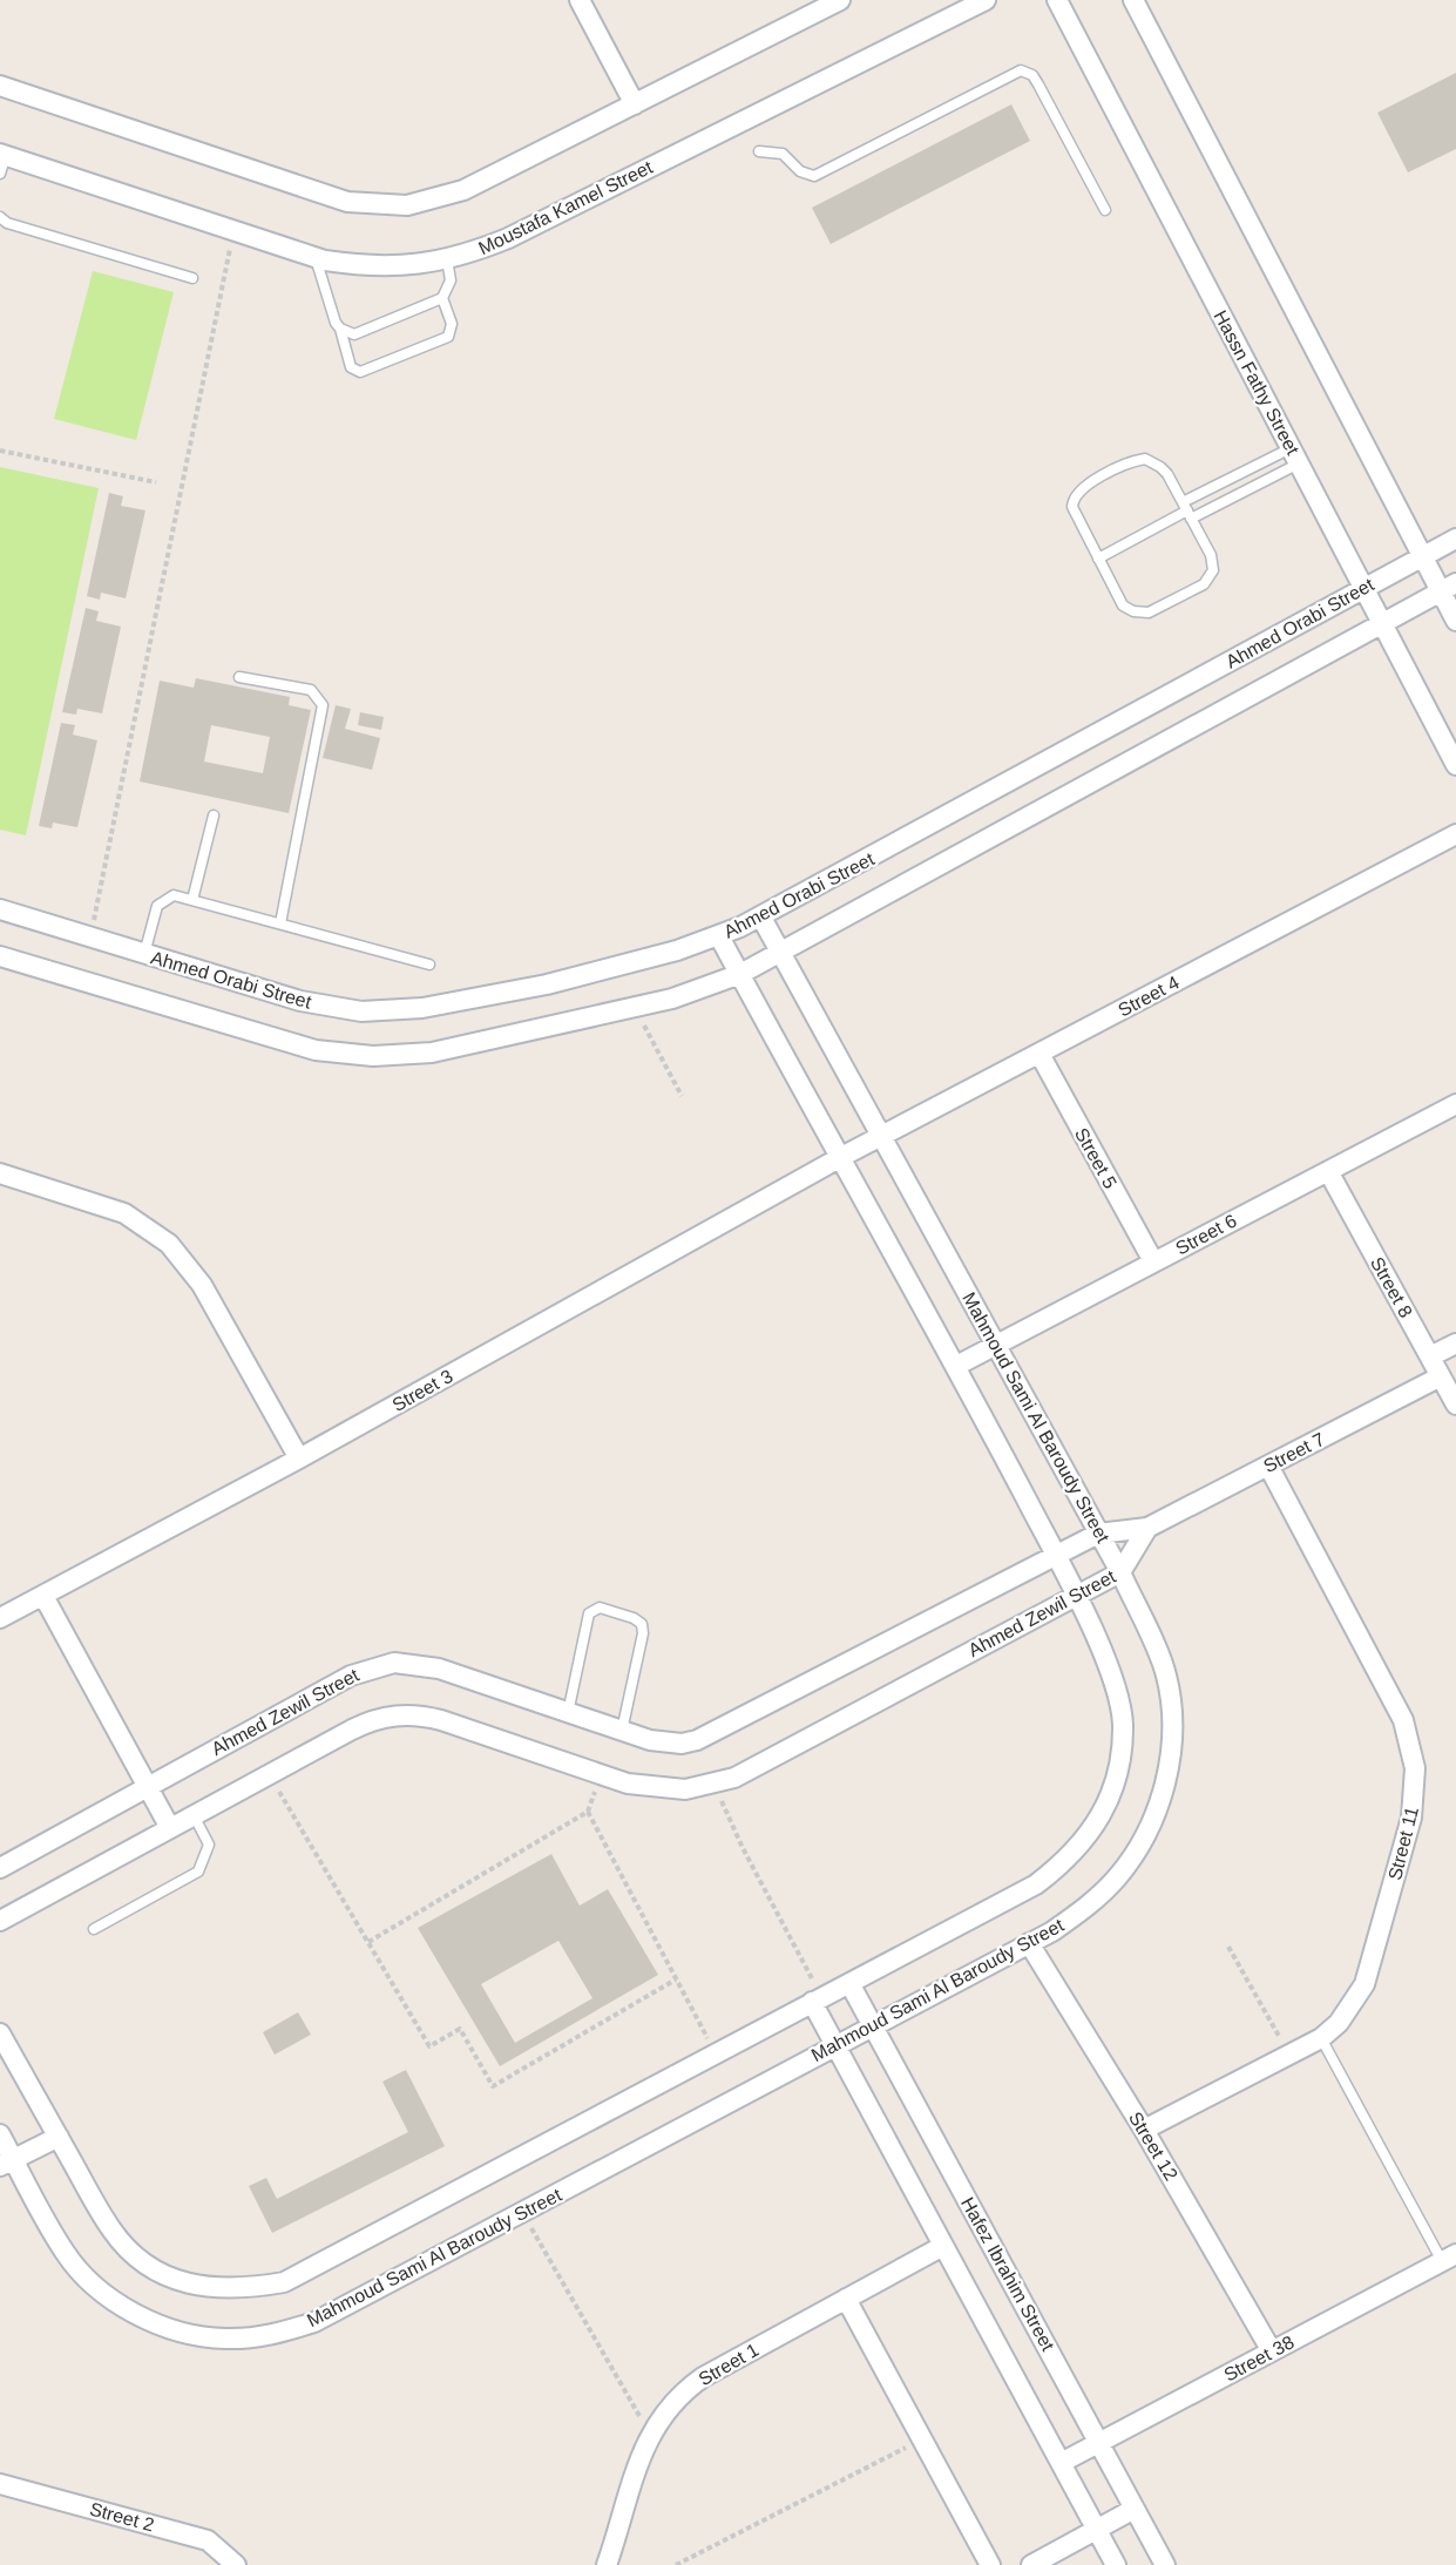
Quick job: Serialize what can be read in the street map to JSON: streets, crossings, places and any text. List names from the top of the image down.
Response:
{
  "streets": {
    "street": [
      "Moustafa Kamel Street",
      "Hassn Fathy Street",
      "Ahmed Orabi Street",
      "Street 4",
      "Street 5",
      "Street 6",
      "Street 8",
      "Street 3",
      "Mahmoud Sami Al Baroudy Street",
      "Street 7",
      "Ahmed Zewil Street",
      "Street 11",
      "Street 12",
      "Hafez Ibrahim Street",
      "Street 38",
      "Street 1",
      "Street 2"
    ]
  },
  "crossings": [
    ["Hassn Fathy Street", "Ahmed Orabi Street"],
    ["Ahmed Orabi Street", "Mahmoud Sami Al Baroudy Street"],
    ["Street 4", "Street 5"],
    ["Street 4", "Street 3"],
    ["Street 4", "Mahmoud Sami Al Baroudy Street"],
    ["Street 5", "Street 6"],
    ["Street 6", "Street 8"],
    ["Street 6", "Mahmoud Sami Al Baroudy Street"],
    ["Street 8", "Street 7"],
    ["Mahmoud Sami Al Baroudy Street", "Ahmed Zewil Street"],
    ["Mahmoud Sami Al Baroudy Street", "Street 12"],
    ["Mahmoud Sami Al Baroudy Street", "Hafez Ibrahim Street"],
    ["Street 7", "Ahmed Zewil Street"],
    ["Street 7", "Street 11"],
    ["Street 11", "Street 12"],
    ["Street 12", "Street 38"],
    ["Hafez Ibrahim Street", "Street 38"]
  ]
}
